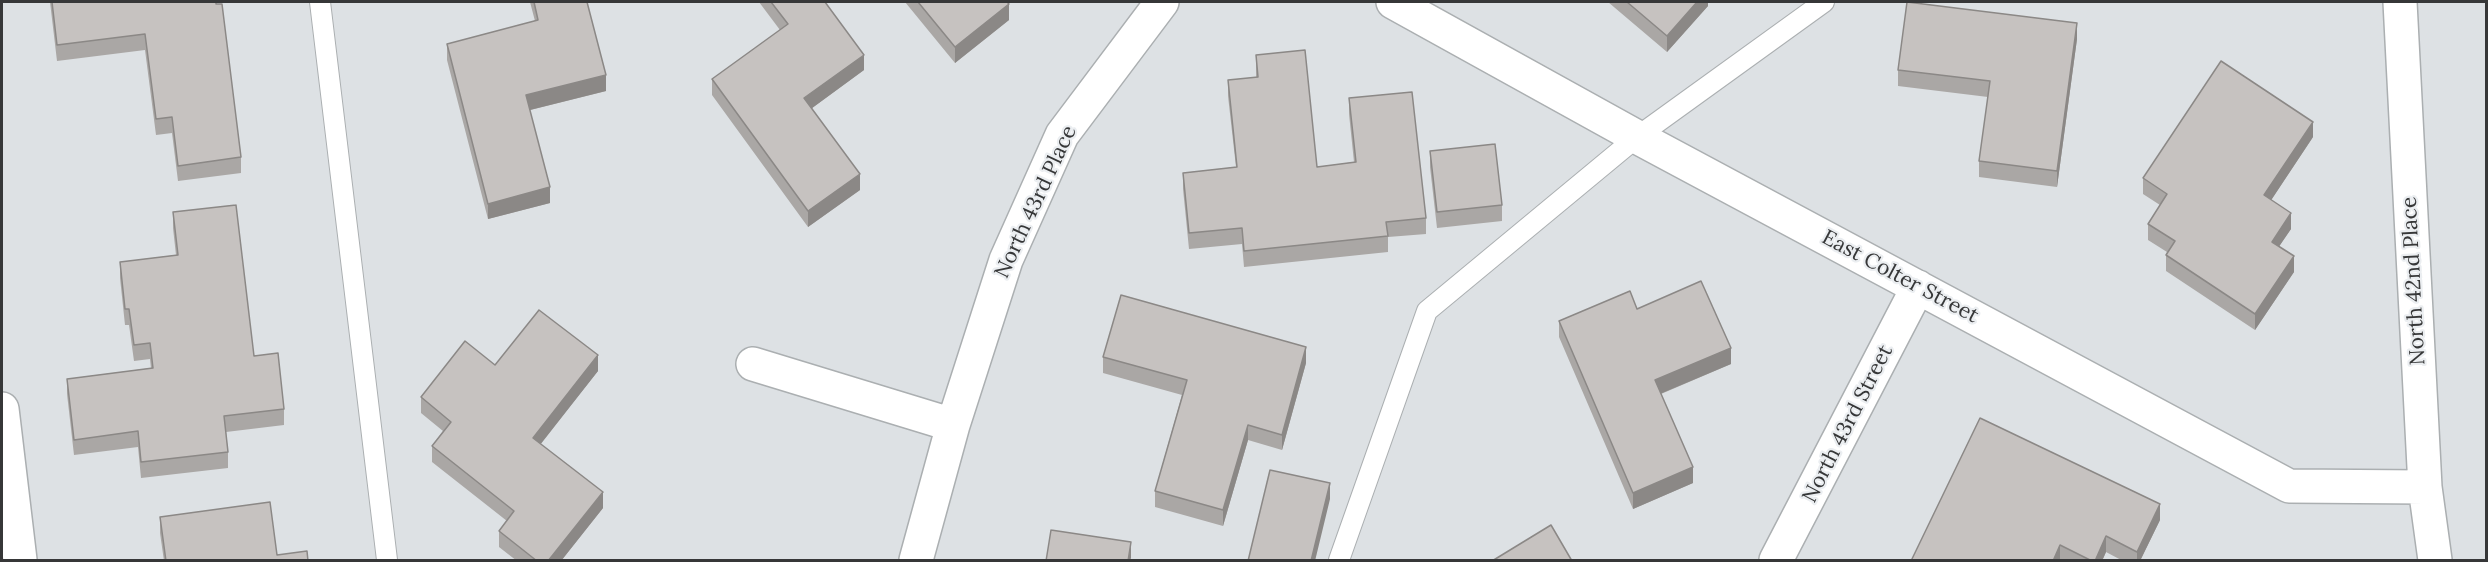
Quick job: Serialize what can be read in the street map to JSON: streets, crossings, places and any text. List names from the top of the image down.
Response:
{
  "streets": {
    "street": [
      "North 43rd Place",
      "East Colter Street",
      "North 42nd Place",
      "North 43rd Street"
    ]
  },
  "crossings": [
    ["East Colter Street", "North 42nd Place"],
    ["East Colter Street", "North 43rd Street"]
  ]
}
